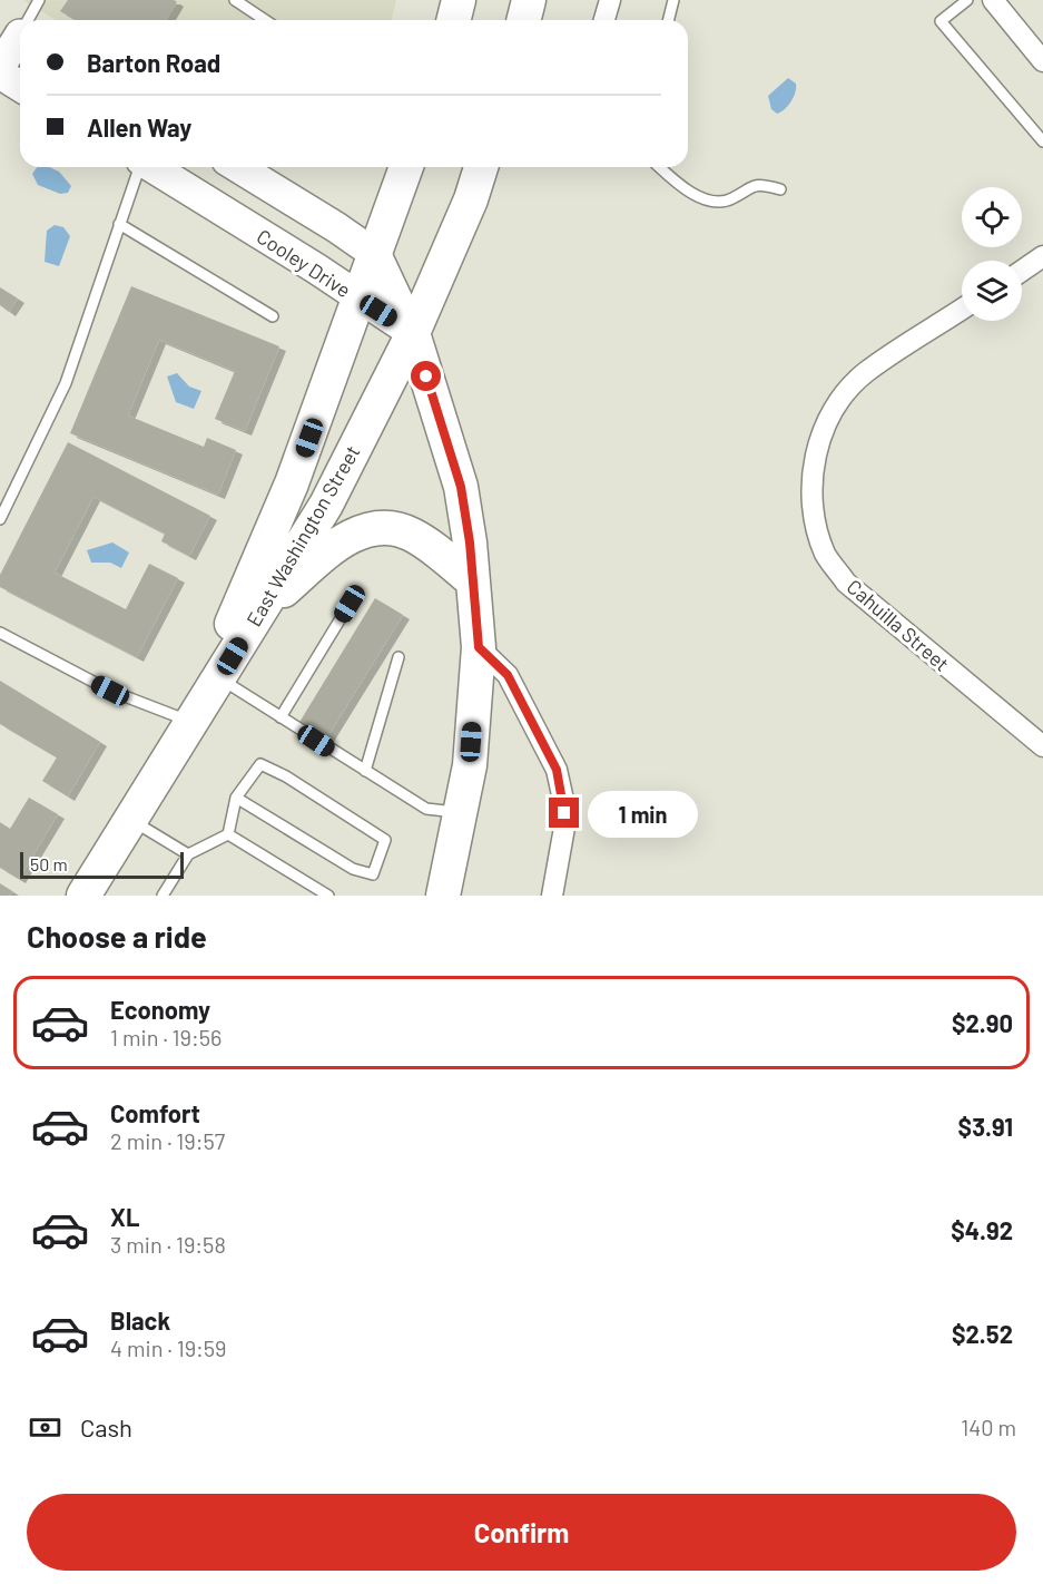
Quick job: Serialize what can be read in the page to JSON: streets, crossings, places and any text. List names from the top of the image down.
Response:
{
  "streets": {
    "main road": ["East Washington Street"],
    "street": ["Cooley Drive", "Cahuilla Street"]
  },
  "crossings": [
    ["Cooley Drive", "East Washington Street"]
  ],
  "scale_bar": "50 m",
  "page": {
    "banner": ["Barton Road", "Allen Way"],
    "bubble": "1 min",
    "scale": "50 m",
    "heading": "Choose a ride",
    "list": [
      {
        "name": "Economy",
        "note": "1 min · 19:56",
        "value": "$2.90"
      },
      {
        "name": "Comfort",
        "note": "2 min · 19:57",
        "value": "$3.91"
      },
      {
        "name": "XL",
        "note": "3 min · 19:58",
        "value": "$4.92"
      },
      {
        "name": "Black",
        "note": "4 min · 19:59",
        "value": "$2.52"
      }
    ],
    "pay": ["Cash", "140 m"],
    "buttons": "Confirm"
  }
}
